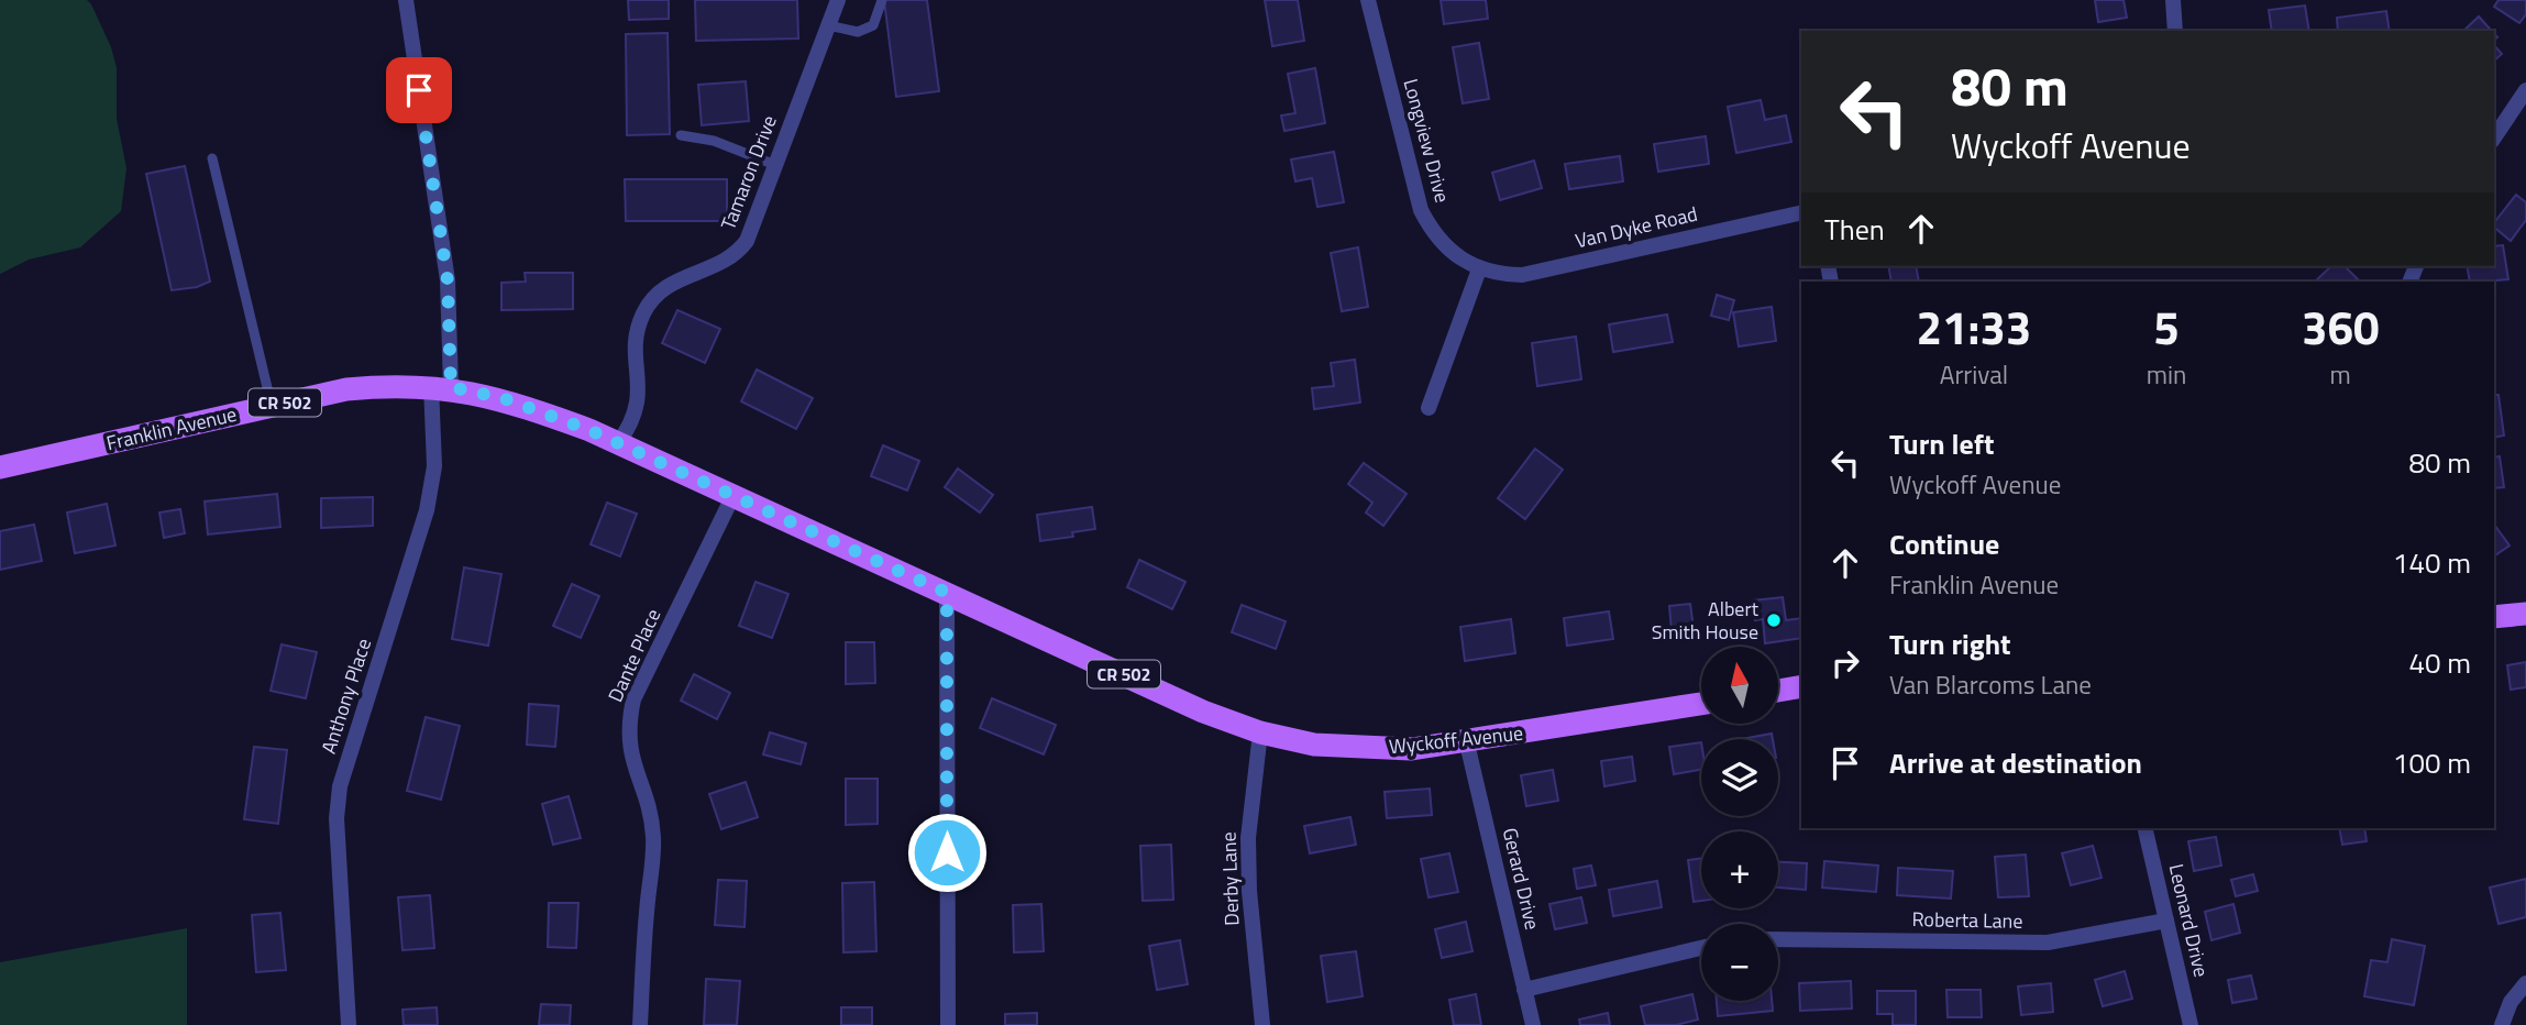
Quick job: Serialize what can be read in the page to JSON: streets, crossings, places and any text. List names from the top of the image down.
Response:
{
  "streets": {
    "main road": ["CR 502", "Franklin Avenue", "Wyckoff Avenue"],
    "street": [
      "Longview Drive",
      "Tamaron Drive",
      "Van Dyke Road",
      "Dante Place",
      "Anthony Place",
      "Derby Lane",
      "Gerard Drive",
      "Roberta Lane",
      "Leonard Drive"
    ]
  },
  "crossings": [
    ["Longview Drive", "Van Dyke Road"],
    ["Tamaron Drive", "Wyckoff Avenue"],
    ["Franklin Avenue", "Anthony Place"],
    ["Franklin Avenue", "Wyckoff Avenue"],
    ["Dante Place", "Wyckoff Avenue"],
    ["Wyckoff Avenue", "Derby Lane"],
    ["Wyckoff Avenue", "Gerard Drive"],
    ["Roberta Lane", "Leonard Drive"]
  ],
  "places": ["Albert Smith House"],
  "north": "top",
  "page": {
    "turn": ["80 m", "Wyckoff Avenue"],
    "then": "Then",
    "eta": [
      "21:33",
      "Arrival",
      "5",
      "min",
      "360",
      "m"
    ],
    "list": [
      {
        "name": "Turn left",
        "note": "Wyckoff Avenue",
        "value": "80 m"
      },
      {
        "name": "Continue",
        "note": "Franklin Avenue",
        "value": "140 m"
      },
      {
        "name": "Turn right",
        "note": "Van Blarcoms Lane",
        "value": "40 m"
      },
      {
        "name": "Arrive at destination",
        "value": "100 m"
      }
    ],
    "map_buttons": ["+", "−"]
  }
}
